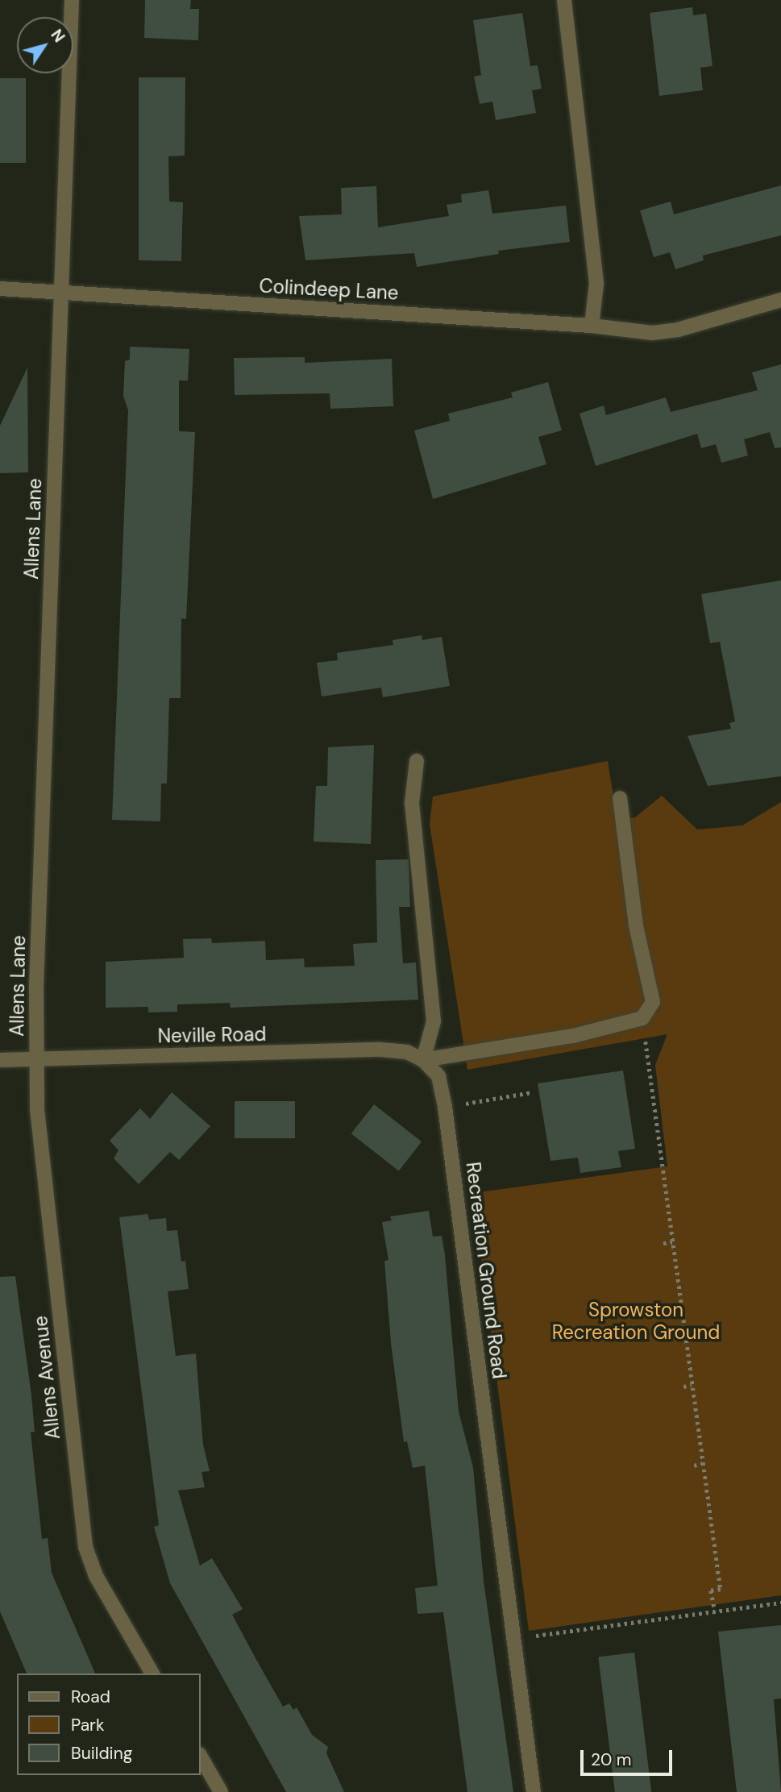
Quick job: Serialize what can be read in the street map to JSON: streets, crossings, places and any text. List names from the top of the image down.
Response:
{
  "streets": {
    "street": [
      "Colindeep Lane",
      "Allens Lane",
      "Neville Road",
      "Recreation Ground Road",
      "Allens Avenue"
    ]
  },
  "crossings": [
    ["Colindeep Lane", "Allens Lane"],
    ["Allens Lane", "Neville Road"],
    ["Allens Lane", "Allens Avenue"],
    ["Neville Road", "Recreation Ground Road"],
    ["Neville Road", "Allens Avenue"]
  ],
  "parks": ["Sprowston Recreation Ground"],
  "legend": ["Road", "Park", "Building"],
  "scale_bar": "20 m",
  "north": "top right"
}
